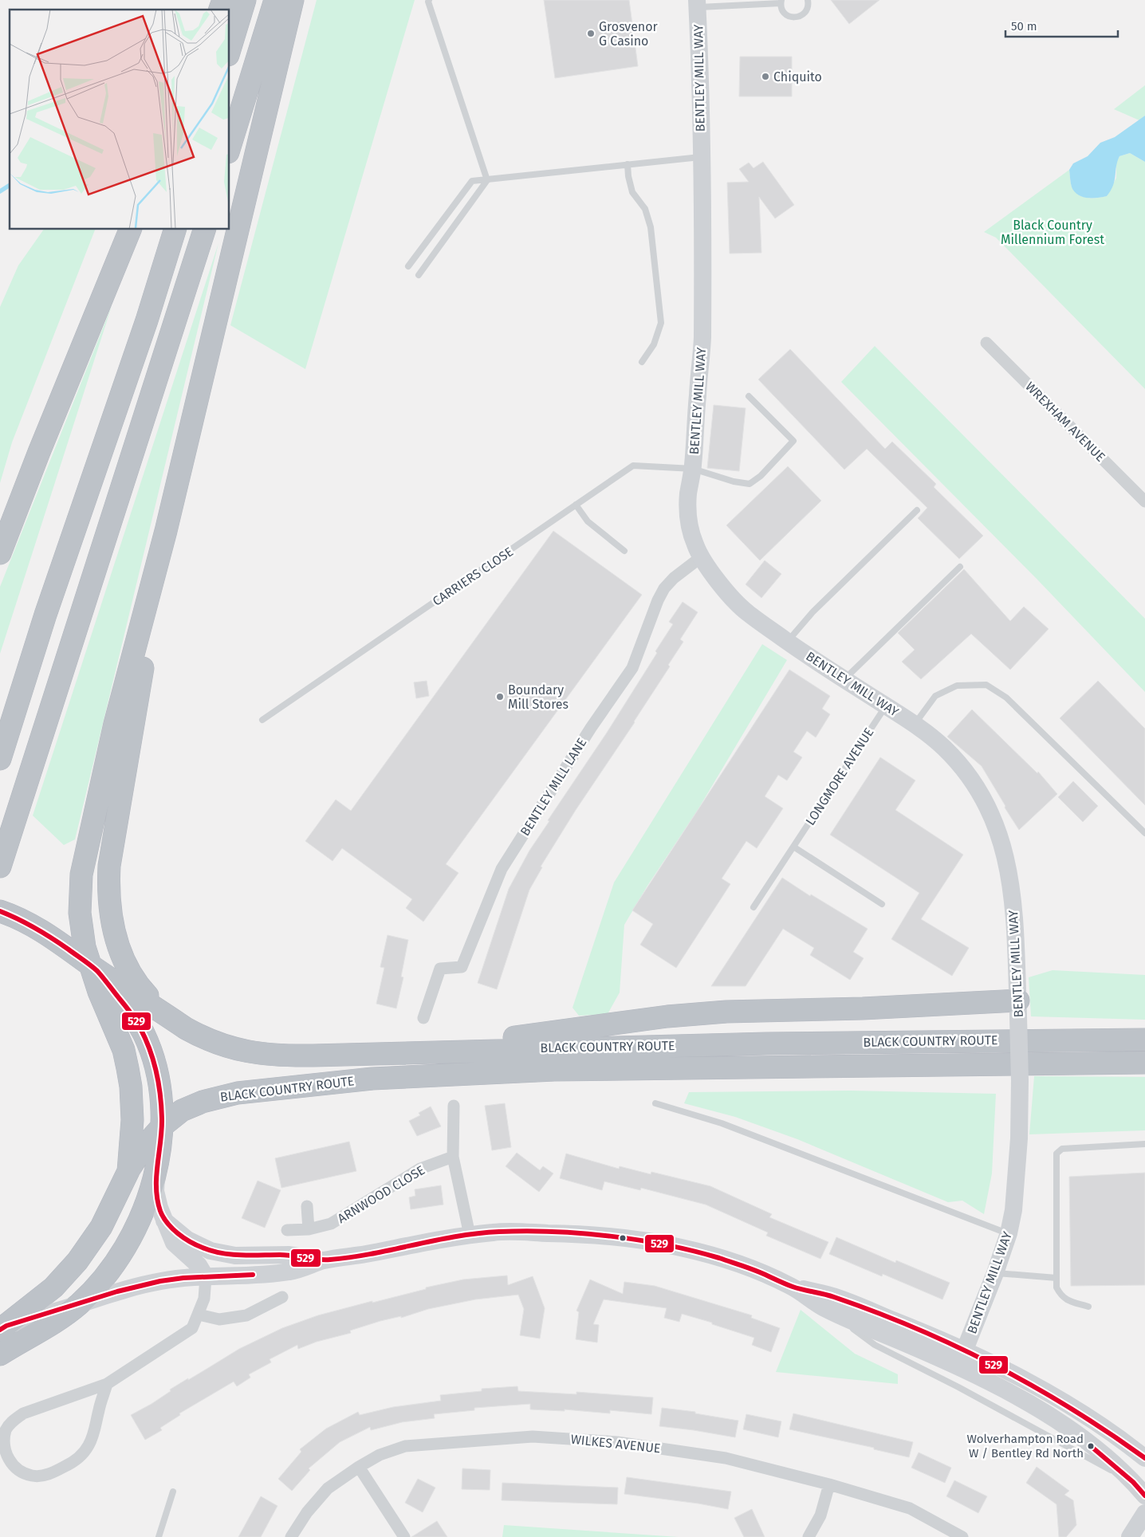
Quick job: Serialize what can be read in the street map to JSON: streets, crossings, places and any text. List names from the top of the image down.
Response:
{
  "streets": {
    "highway": ["BLACK COUNTRY ROUTE"],
    "main road": ["BENTLEY MILL WAY"],
    "street": [
      "WREXHAM AVENUE",
      "BENTLEY MILL LANE",
      "ARNWOOD CLOSE",
      "WILKES AVENUE"
    ],
    "lane": ["CARRIERS CLOSE", "LONGMORE AVENUE"]
  },
  "crossings": [
    ["BENTLEY MILL WAY", "CARRIERS CLOSE"],
    ["BENTLEY MILL WAY", "LONGMORE AVENUE"],
    ["BENTLEY MILL WAY", "BENTLEY MILL LANE"]
  ],
  "parks": ["Black Country Millennium Forest"],
  "places": [
    "Grosvenor G Casino",
    "Chiquito",
    "Boundary Mill Stores",
    "Wolverhampton Road W / Bentley Rd North"
  ],
  "lines": ["transit line 529"],
  "scale_bar": "50 m"
}
